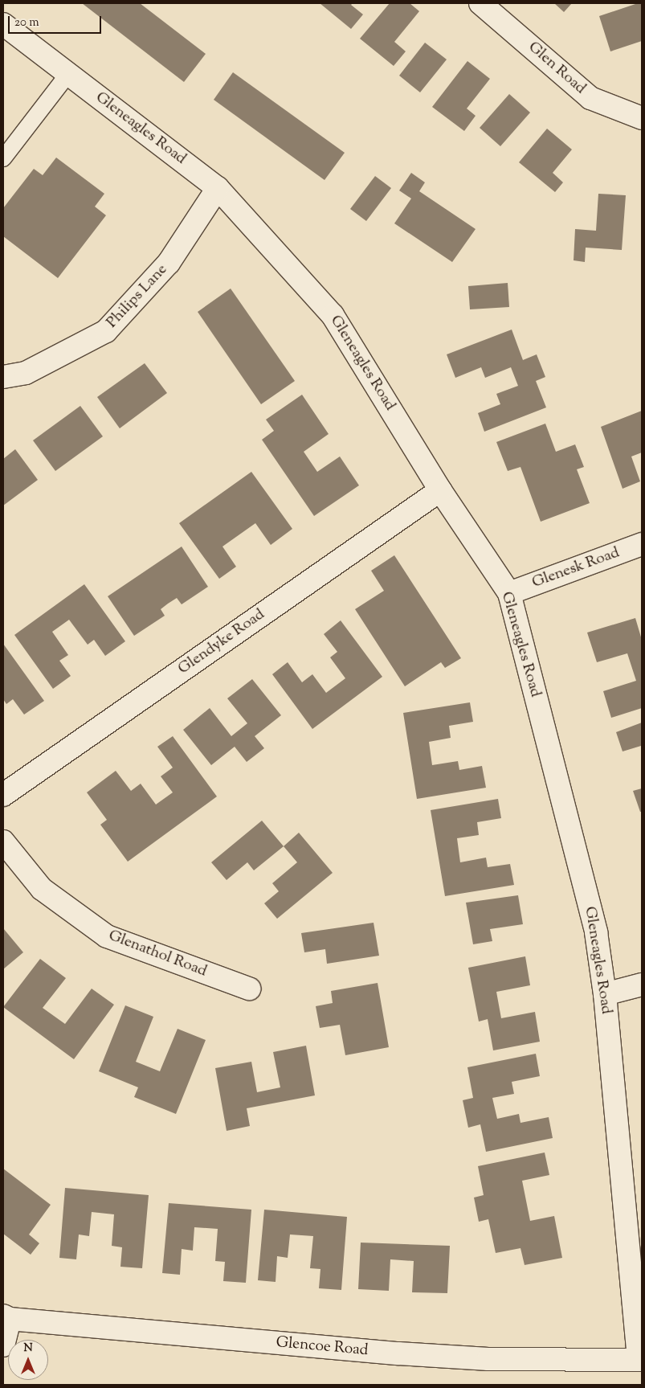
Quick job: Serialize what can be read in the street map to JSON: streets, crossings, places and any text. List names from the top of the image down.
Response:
{
  "streets": {
    "street": [
      "Glen Road",
      "Gleneagles Road",
      "Philips Lane",
      "Glenesk Road",
      "Glendyke Road",
      "Glenathol Road",
      "Glencoe Road"
    ]
  },
  "crossings": [
    ["Gleneagles Road", "Philips Lane"],
    ["Gleneagles Road", "Glenesk Road"],
    ["Gleneagles Road", "Glendyke Road"],
    ["Gleneagles Road", "Glencoe Road"]
  ],
  "scale_bar": "20 m",
  "north": "top"
}
